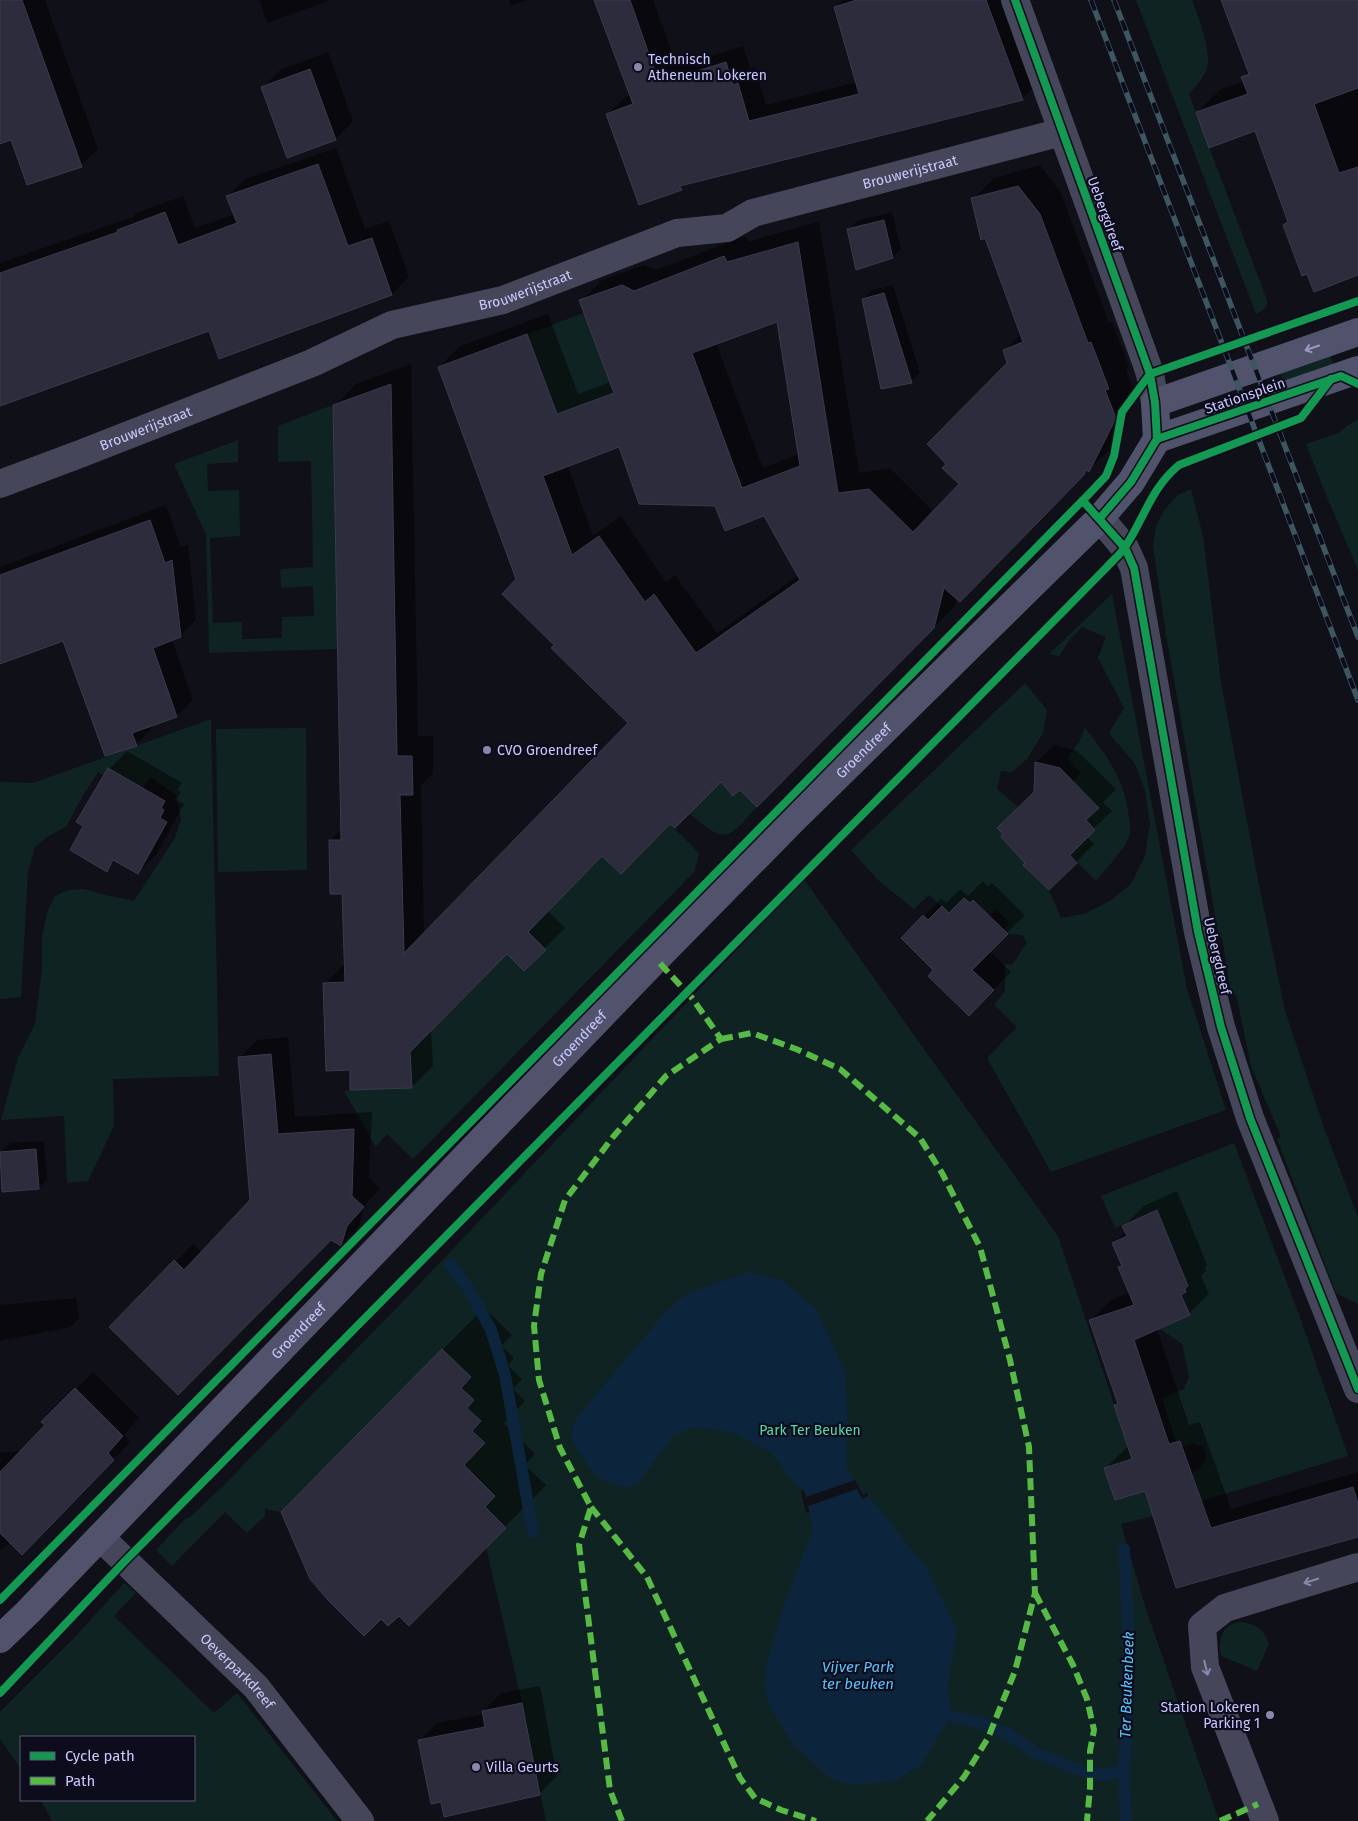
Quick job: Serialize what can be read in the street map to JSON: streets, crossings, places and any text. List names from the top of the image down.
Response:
{
  "streets": {
    "street": [
      "Brouwerijstraat",
      "Uebergdreef",
      "Stationsplein",
      "Groendreef",
      "Oeverparkdreef"
    ]
  },
  "crossings": [
    ["Brouwerijstraat", "Uebergdreef"],
    ["Uebergdreef", "Stationsplein"],
    ["Uebergdreef", "Groendreef"],
    ["Stationsplein", "Groendreef"],
    ["Groendreef", "Oeverparkdreef"]
  ],
  "water": ["Vijver Park ter beuken", "Ter Beukenbeek"],
  "parks": ["Park Ter Beuken"],
  "places": [
    "Technisch Atheneum Lokeren",
    "CVO Groendreef",
    "Station Lokeren Parking 1",
    "Villa Geurts"
  ],
  "legend": ["Cycle path", "Path"]
}
